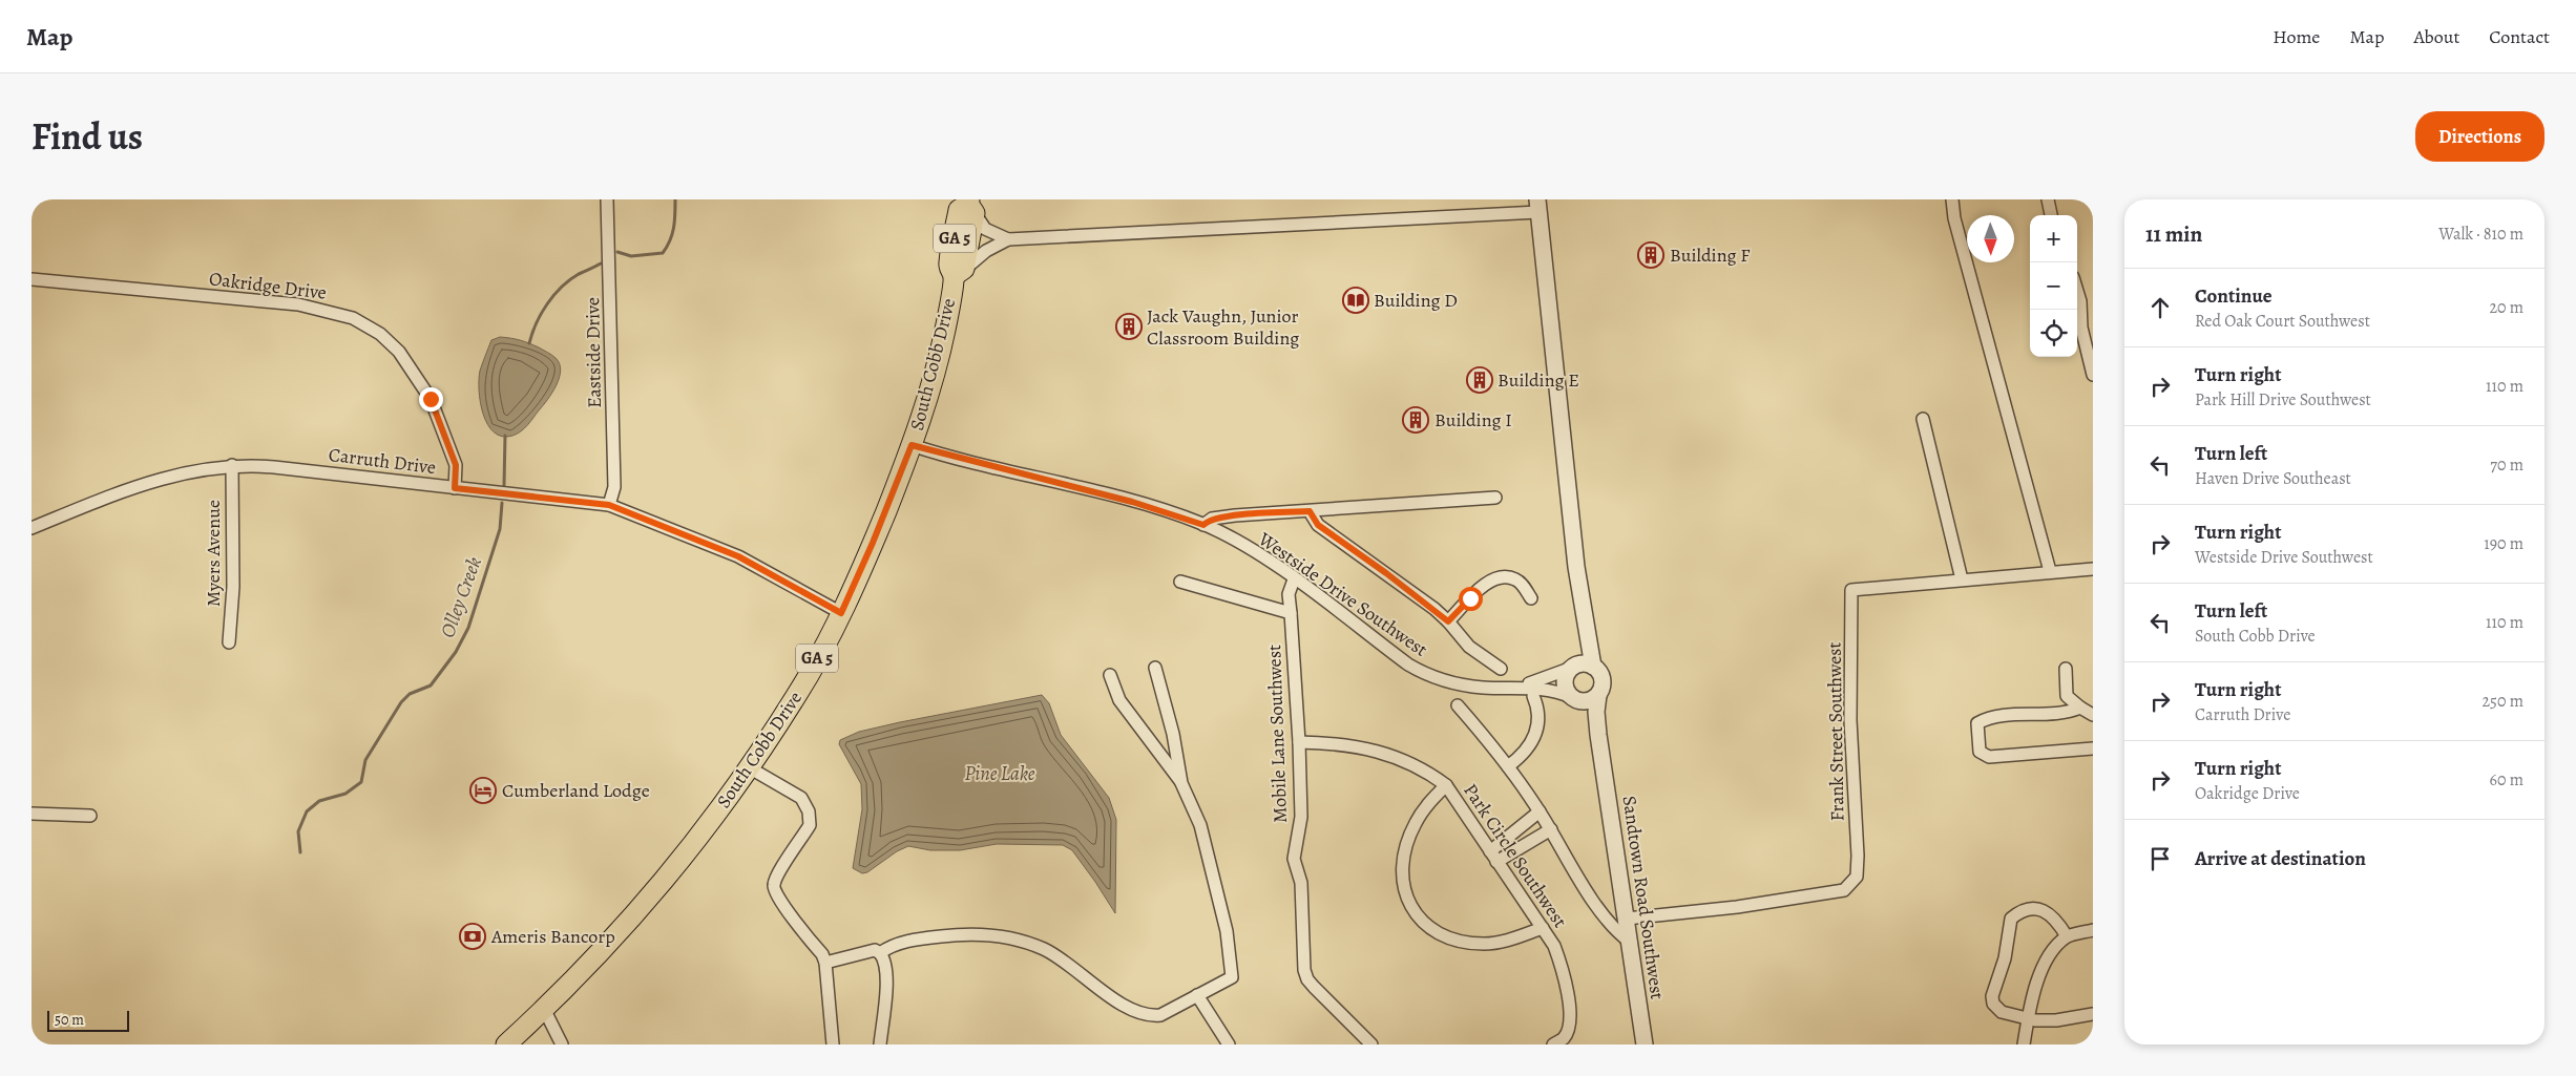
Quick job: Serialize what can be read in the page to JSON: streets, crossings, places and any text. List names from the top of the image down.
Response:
{
  "streets": {
    "main road": ["GA 5", "South Cobb Drive"],
    "street": [
      "Oakridge Drive",
      "Eastside Drive",
      "Carruth Drive",
      "Myers Avenue",
      "Westside Drive Southwest",
      "Frank Street Southwest",
      "Mobile Lane Southwest",
      "Park Circle Southwest",
      "Sandtown Road Southwest"
    ]
  },
  "crossings": [
    ["Oakridge Drive", "Carruth Drive"],
    ["Eastside Drive", "Carruth Drive"],
    ["South Cobb Drive", "Carruth Drive"],
    ["South Cobb Drive", "Westside Drive Southwest"],
    ["Carruth Drive", "Myers Avenue"],
    ["Westside Drive Southwest", "Mobile Lane Southwest"],
    ["Westside Drive Southwest", "Sandtown Road Southwest"],
    ["Frank Street Southwest", "Sandtown Road Southwest"],
    ["Mobile Lane Southwest", "Park Circle Southwest"]
  ],
  "water": ["Olley Creek", "Pine Lake"],
  "places": {
    "building": [
      "Building F",
      "Jack Vaughn, Junior Classroom Building",
      "Building E",
      "Building I"
    ],
    "library": ["Building D"],
    "hotel": ["Cumberland Lodge"],
    "bank": ["Ameris Bancorp"]
  },
  "scale_bar": "50 m",
  "north": "bottom",
  "page": {
    "header": "Map",
    "nav": [
      "Home",
      "Map",
      "About",
      "Contact"
    ],
    "title": "Find us",
    "buttons": "Directions",
    "heading": ["11 min", "Walk · 810 m"],
    "map_buttons": ["+", "−"],
    "list": [
      ["Continue", "Red Oak Court Southwest", "20 m"],
      ["Turn right", "Park Hill Drive Southwest", "110 m"],
      ["Turn left", "Haven Drive Southeast", "70 m"],
      ["Turn right", "Westside Drive Southwest", "190 m"],
      ["Turn left", "South Cobb Drive", "110 m"],
      ["Turn right", "Carruth Drive", "250 m"],
      ["Turn right", "Oakridge Drive", "60 m"],
      "Arrive at destination"
    ],
    "scale": "50 m"
  }
}
